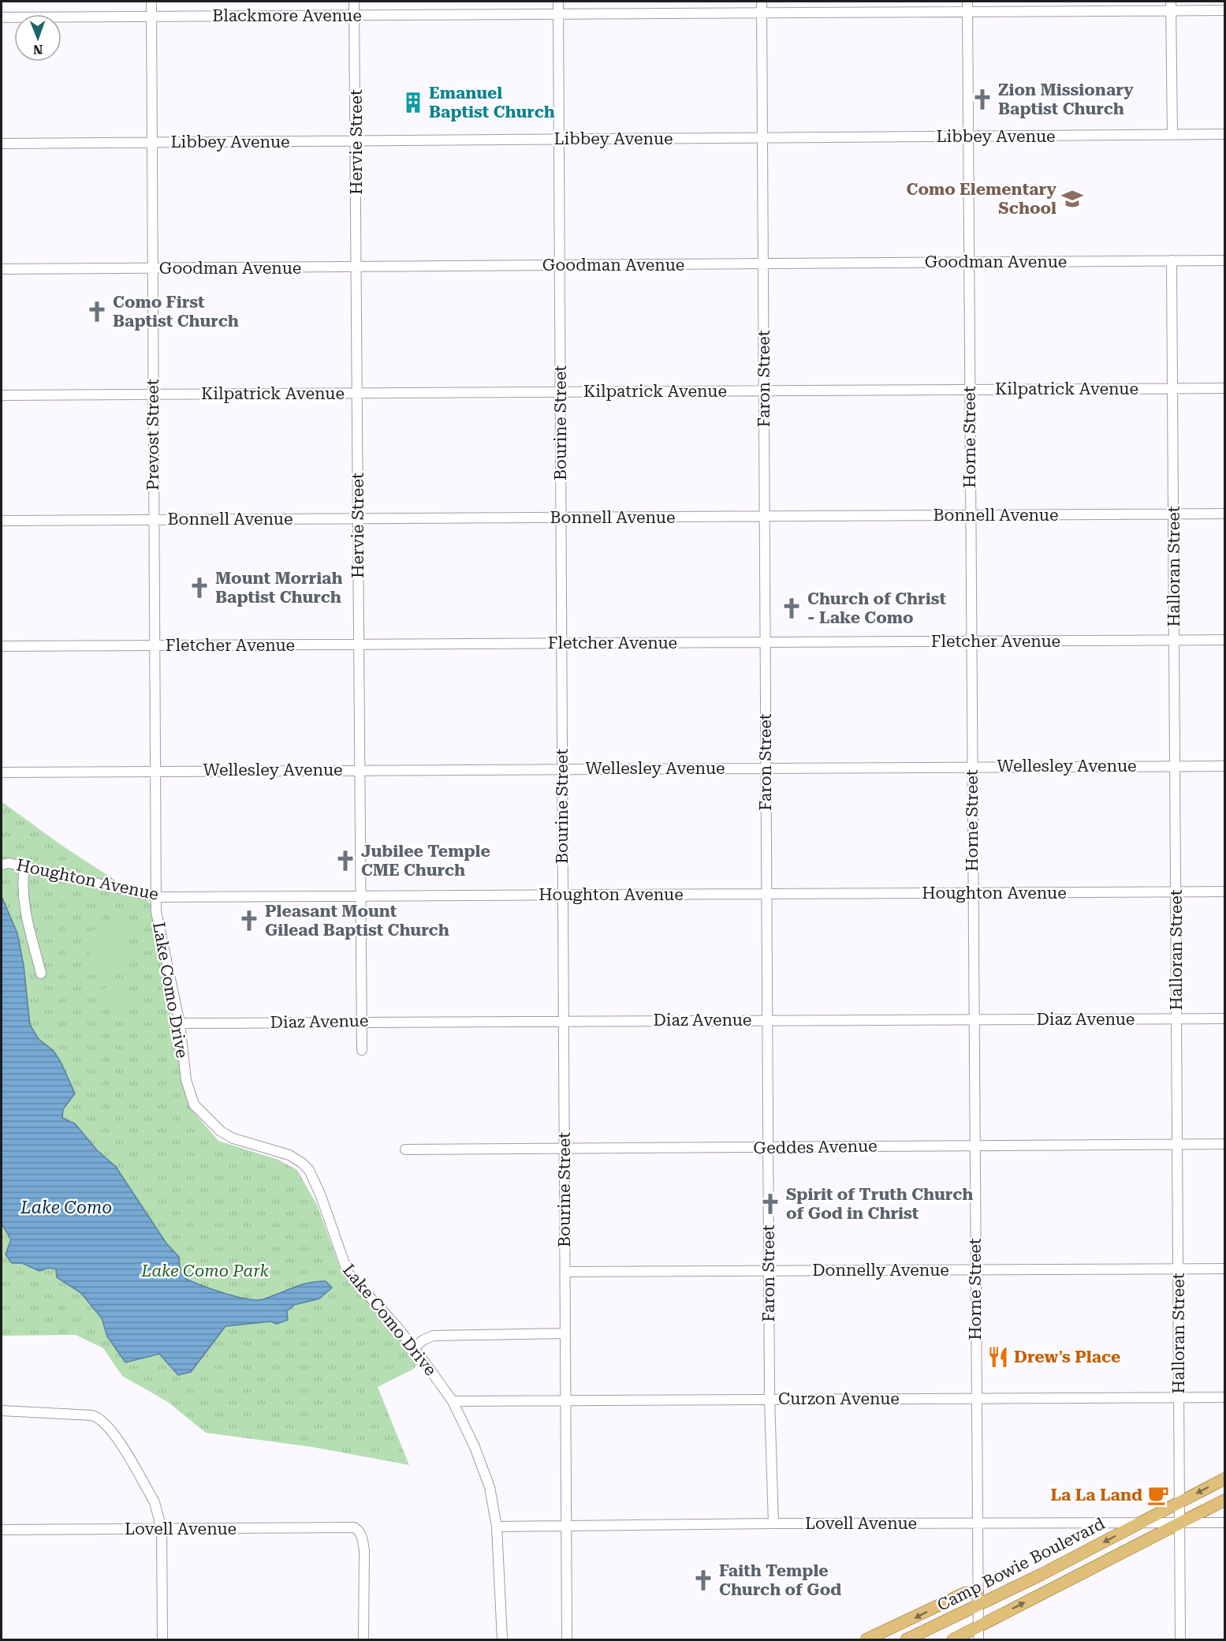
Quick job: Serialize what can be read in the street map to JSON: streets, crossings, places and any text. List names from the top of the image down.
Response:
{
  "streets": {
    "main road": ["Camp Bowie Boulevard"],
    "street": [
      "Blackmore Avenue",
      "Libbey Avenue",
      "Hervie Street",
      "Goodman Avenue",
      "Faron Street",
      "Kilpatrick Avenue",
      "Bourine Street",
      "Prevost Street",
      "Horne Street",
      "Bonnell Avenue",
      "Halloran Street",
      "Fletcher Avenue",
      "Wellesley Avenue",
      "Houghton Avenue",
      "Lake Como Drive",
      "Diaz Avenue",
      "Geddes Avenue",
      "Donnelly Avenue",
      "Curzon Avenue",
      "Lovell Avenue"
    ]
  },
  "crossings": [
    ["Blackmore Avenue", "Hervie Street"],
    ["Blackmore Avenue", "Faron Street"],
    ["Blackmore Avenue", "Bourine Street"],
    ["Blackmore Avenue", "Prevost Street"],
    ["Blackmore Avenue", "Horne Street"],
    ["Libbey Avenue", "Hervie Street"],
    ["Libbey Avenue", "Faron Street"],
    ["Libbey Avenue", "Bourine Street"],
    ["Libbey Avenue", "Prevost Street"],
    ["Libbey Avenue", "Horne Street"],
    ["Hervie Street", "Goodman Avenue"],
    ["Hervie Street", "Kilpatrick Avenue"],
    ["Hervie Street", "Bonnell Avenue"],
    ["Hervie Street", "Fletcher Avenue"],
    ["Hervie Street", "Wellesley Avenue"],
    ["Hervie Street", "Houghton Avenue"],
    ["Hervie Street", "Diaz Avenue"],
    ["Goodman Avenue", "Faron Street"],
    ["Goodman Avenue", "Bourine Street"],
    ["Goodman Avenue", "Prevost Street"],
    ["Goodman Avenue", "Horne Street"],
    ["Goodman Avenue", "Halloran Street"],
    ["Faron Street", "Kilpatrick Avenue"],
    ["Faron Street", "Bonnell Avenue"],
    ["Faron Street", "Fletcher Avenue"],
    ["Faron Street", "Wellesley Avenue"],
    ["Faron Street", "Houghton Avenue"],
    ["Faron Street", "Diaz Avenue"],
    ["Faron Street", "Geddes Avenue"],
    ["Faron Street", "Donnelly Avenue"],
    ["Faron Street", "Curzon Avenue"],
    ["Faron Street", "Lovell Avenue"],
    ["Kilpatrick Avenue", "Bourine Street"],
    ["Kilpatrick Avenue", "Prevost Street"],
    ["Kilpatrick Avenue", "Horne Street"],
    ["Kilpatrick Avenue", "Halloran Street"],
    ["Bourine Street", "Bonnell Avenue"],
    ["Bourine Street", "Fletcher Avenue"],
    ["Bourine Street", "Wellesley Avenue"],
    ["Bourine Street", "Houghton Avenue"],
    ["Bourine Street", "Diaz Avenue"],
    ["Bourine Street", "Geddes Avenue"],
    ["Bourine Street", "Donnelly Avenue"],
    ["Bourine Street", "Curzon Avenue"],
    ["Bourine Street", "Lovell Avenue"],
    ["Prevost Street", "Bonnell Avenue"],
    ["Prevost Street", "Fletcher Avenue"],
    ["Prevost Street", "Wellesley Avenue"],
    ["Prevost Street", "Houghton Avenue"],
    ["Prevost Street", "Lake Como Drive"],
    ["Horne Street", "Bonnell Avenue"],
    ["Horne Street", "Fletcher Avenue"],
    ["Horne Street", "Wellesley Avenue"],
    ["Horne Street", "Houghton Avenue"],
    ["Horne Street", "Diaz Avenue"],
    ["Horne Street", "Geddes Avenue"],
    ["Horne Street", "Donnelly Avenue"],
    ["Horne Street", "Curzon Avenue"],
    ["Horne Street", "Lovell Avenue"],
    ["Horne Street", "Camp Bowie Boulevard"],
    ["Bonnell Avenue", "Halloran Street"],
    ["Halloran Street", "Fletcher Avenue"],
    ["Halloran Street", "Wellesley Avenue"],
    ["Halloran Street", "Houghton Avenue"],
    ["Halloran Street", "Diaz Avenue"],
    ["Halloran Street", "Geddes Avenue"],
    ["Halloran Street", "Donnelly Avenue"],
    ["Halloran Street", "Curzon Avenue"],
    ["Halloran Street", "Lovell Avenue"],
    ["Halloran Street", "Camp Bowie Boulevard"],
    ["Houghton Avenue", "Lake Como Drive"],
    ["Lake Como Drive", "Diaz Avenue"],
    ["Lake Como Drive", "Curzon Avenue"],
    ["Lake Como Drive", "Lovell Avenue"],
    ["Lovell Avenue", "Camp Bowie Boulevard"]
  ],
  "water": ["Lake Como"],
  "parks": ["Lake Como Park"],
  "places": {
    "church": [
      "Zion Missionary Baptist Church",
      "Como First Baptist Church",
      "Mount Morriah Baptist Church",
      "Church of Christ - Lake Como",
      "Jubilee Temple CME Church",
      "Pleasant Mount Gilead Baptist Church",
      "Spirit of Truth Church of God in Christ",
      "Faith Temple Church of God"
    ],
    "building": ["Emanuel Baptist Church"],
    "school or university": ["Como Elementary School"],
    "restaurant": ["Drew's Place"],
    "cafe": ["La La Land"]
  },
  "north": "bottom"
}
